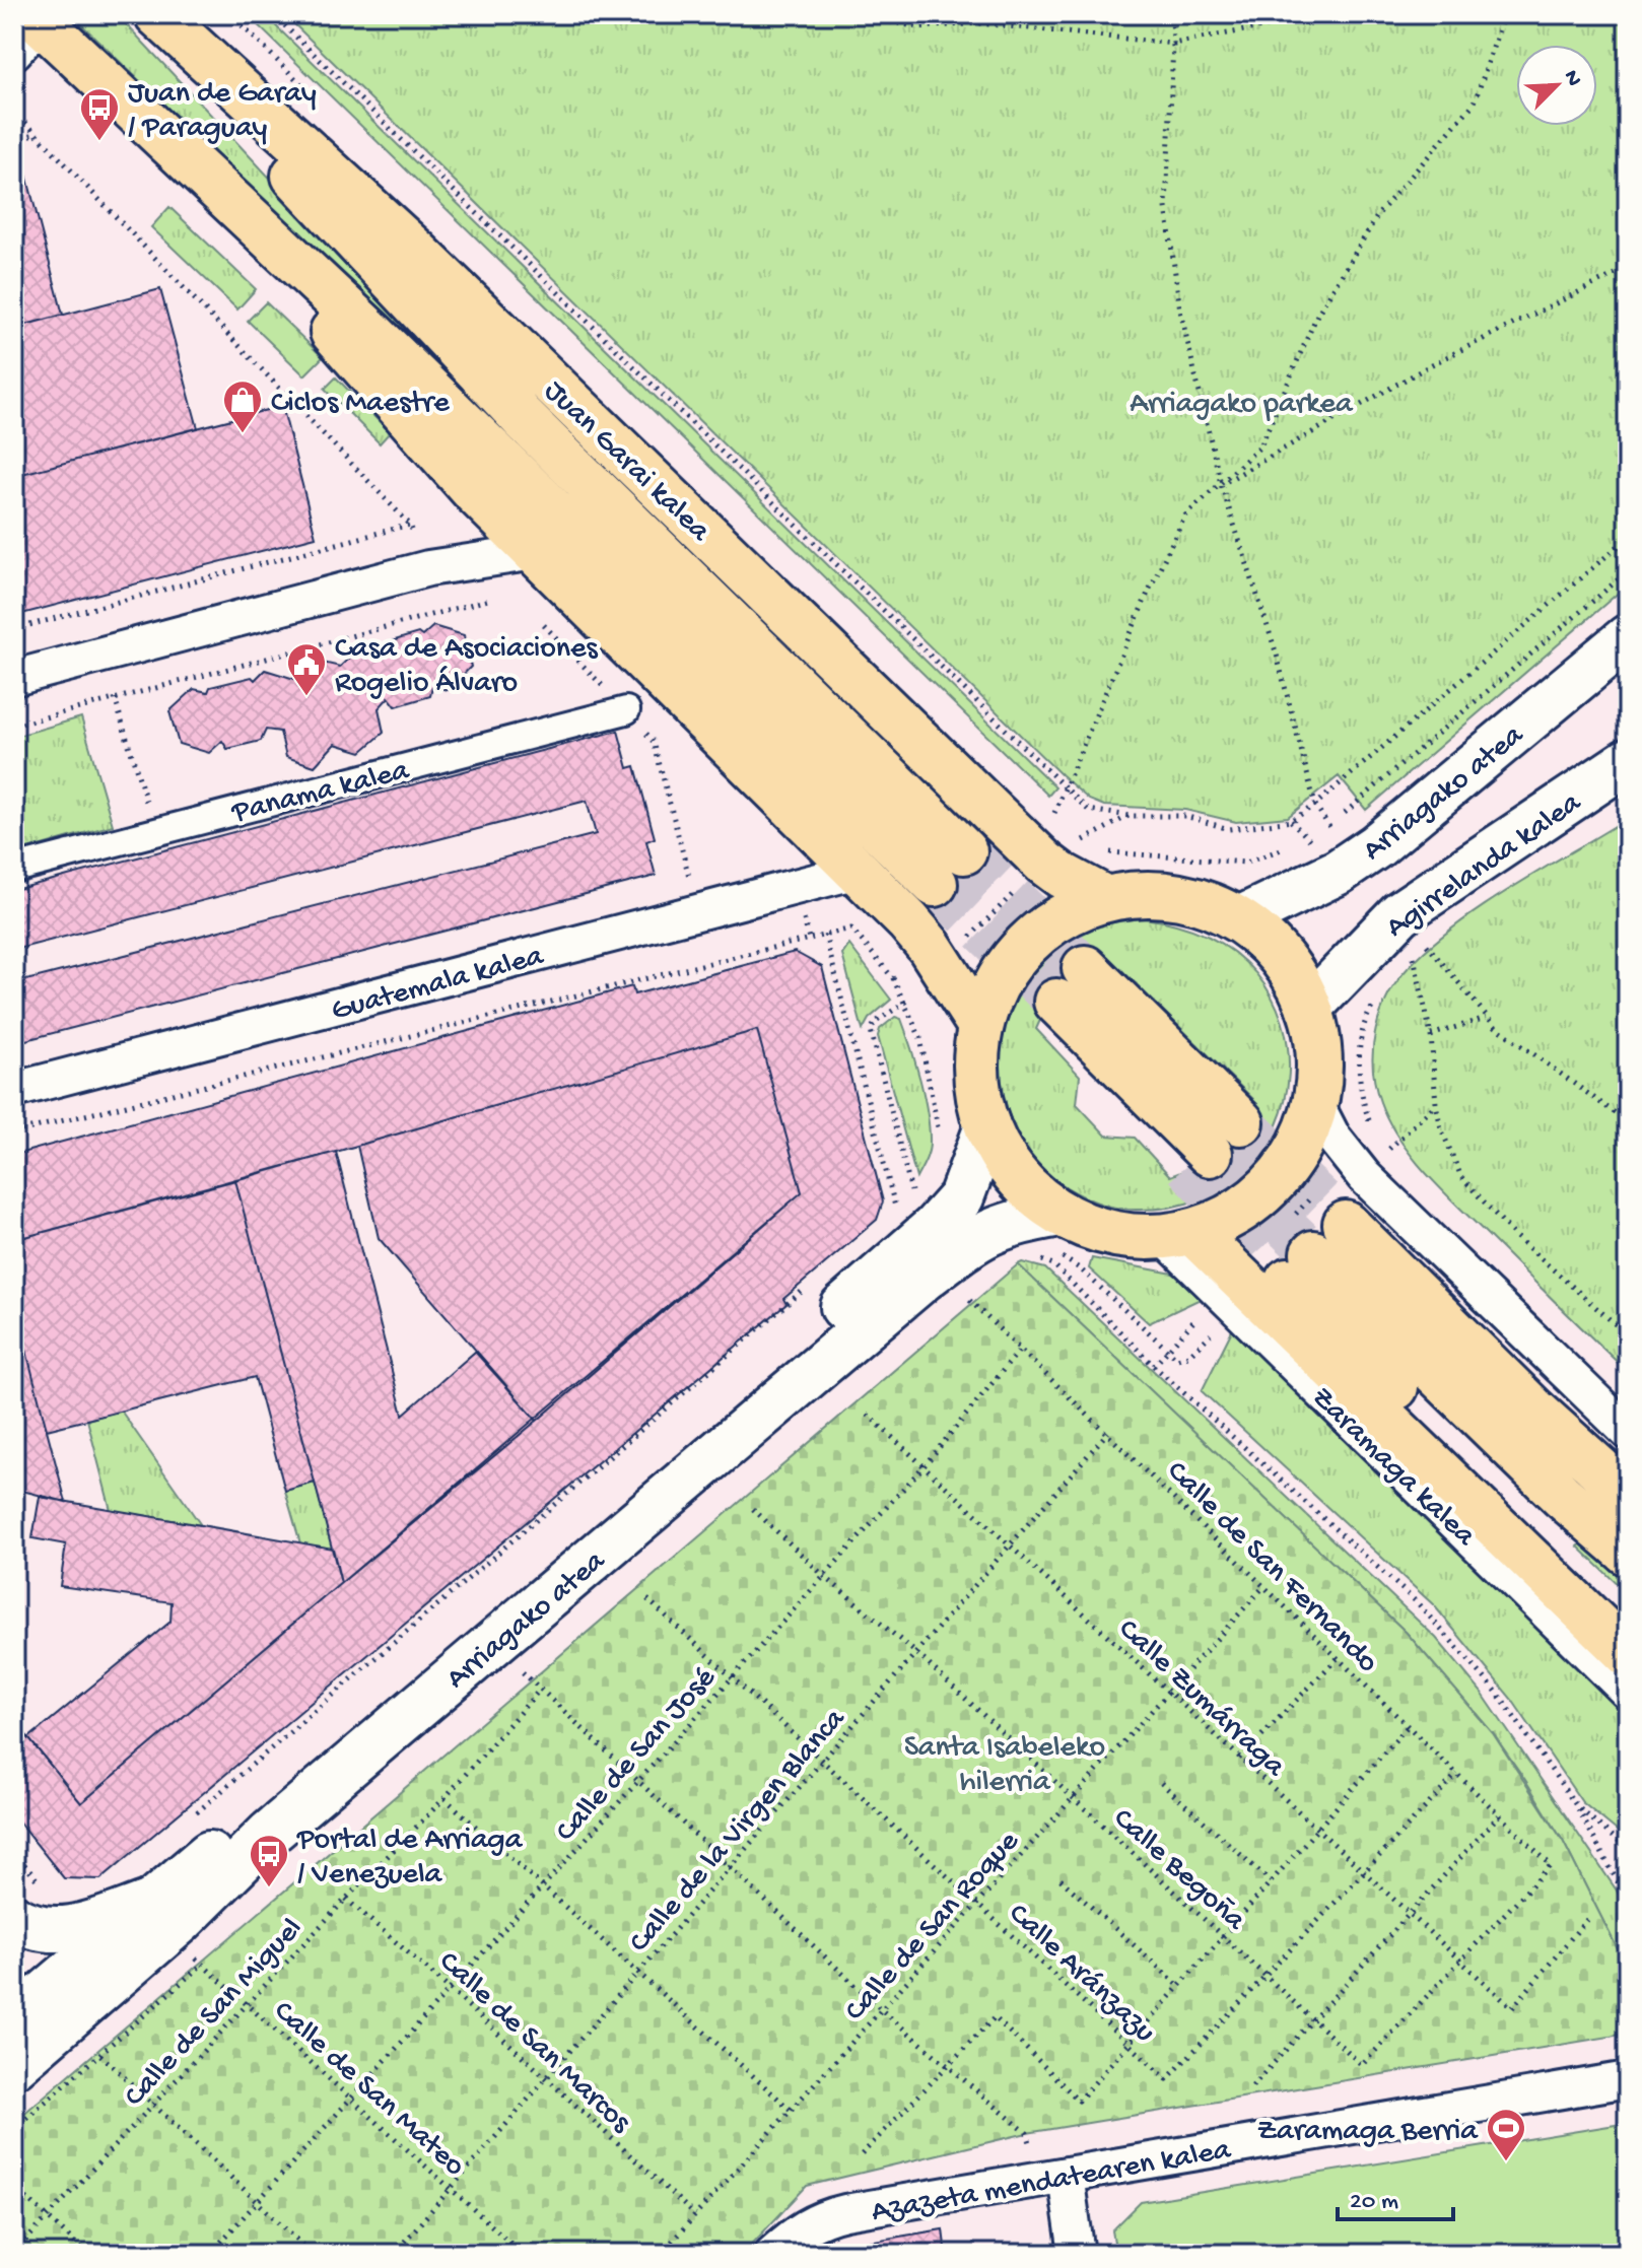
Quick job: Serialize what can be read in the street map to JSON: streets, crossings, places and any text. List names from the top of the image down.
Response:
{
  "streets": {
    "main road": [
      "Juan Garai kalea",
      "Arriagako atea",
      "Agirrelanda kalea",
      "Zaramaga kalea"
    ],
    "street": ["Panama kalea", "Guatemala kalea", "Azazeta mendatearen kalea"],
    "path": [
      "Calle de San Fernando",
      "Calle Zumárraga",
      "Calle de San José",
      "Calle de la Virgen Blanca",
      "Calle Begoña",
      "Calle de San Roque",
      "Calle Aránzazu",
      "Calle de San Miguel",
      "Calle de San Marcos",
      "Calle de San Mateo"
    ]
  },
  "crossings": [
    ["Calle de San Fernando", "Calle Zumárraga"],
    ["Calle de San Fernando", "Calle de San José"],
    ["Calle de San Fernando", "Calle de la Virgen Blanca"],
    ["Calle de San Fernando", "Calle Begoña"],
    ["Calle de San Fernando", "Calle de San Roque"],
    ["Calle Zumárraga", "Calle de San José"],
    ["Calle Zumárraga", "Calle de la Virgen Blanca"],
    ["Calle Zumárraga", "Calle Begoña"],
    ["Calle Zumárraga", "Calle de San Roque"],
    ["Calle de San José", "Calle Begoña"],
    ["Calle de San José", "Calle Aránzazu"],
    ["Calle de San José", "Calle de San Marcos"],
    ["Calle de San José", "Calle de San Mateo"],
    ["Calle de la Virgen Blanca", "Calle Begoña"],
    ["Calle de la Virgen Blanca", "Calle Aránzazu"],
    ["Calle de la Virgen Blanca", "Calle de San Marcos"],
    ["Calle de la Virgen Blanca", "Calle de San Mateo"],
    ["Calle Begoña", "Calle de San Roque"],
    ["Calle Begoña", "Calle Aránzazu"],
    ["Calle de San Roque", "Calle Aránzazu"],
    ["Calle de San Roque", "Calle de San Marcos"],
    ["Calle de San Miguel", "Calle de San Marcos"],
    ["Calle de San Miguel", "Calle de San Mateo"]
  ],
  "parks": ["Arriagako parkea", "Santa Isabeleko hilerria"],
  "places": {
    "bus stop": ["Juan de Garay / Paraguay", "Portal de Arriaga / Venezuela"],
    "shop": ["Ciclos Maestre"],
    "public building": ["Casa de Asociaciones Rogelio Álvaro"],
    "sports": ["Zaramaga Berria"]
  },
  "scale_bar": "20 m",
  "north": "top right"
}
